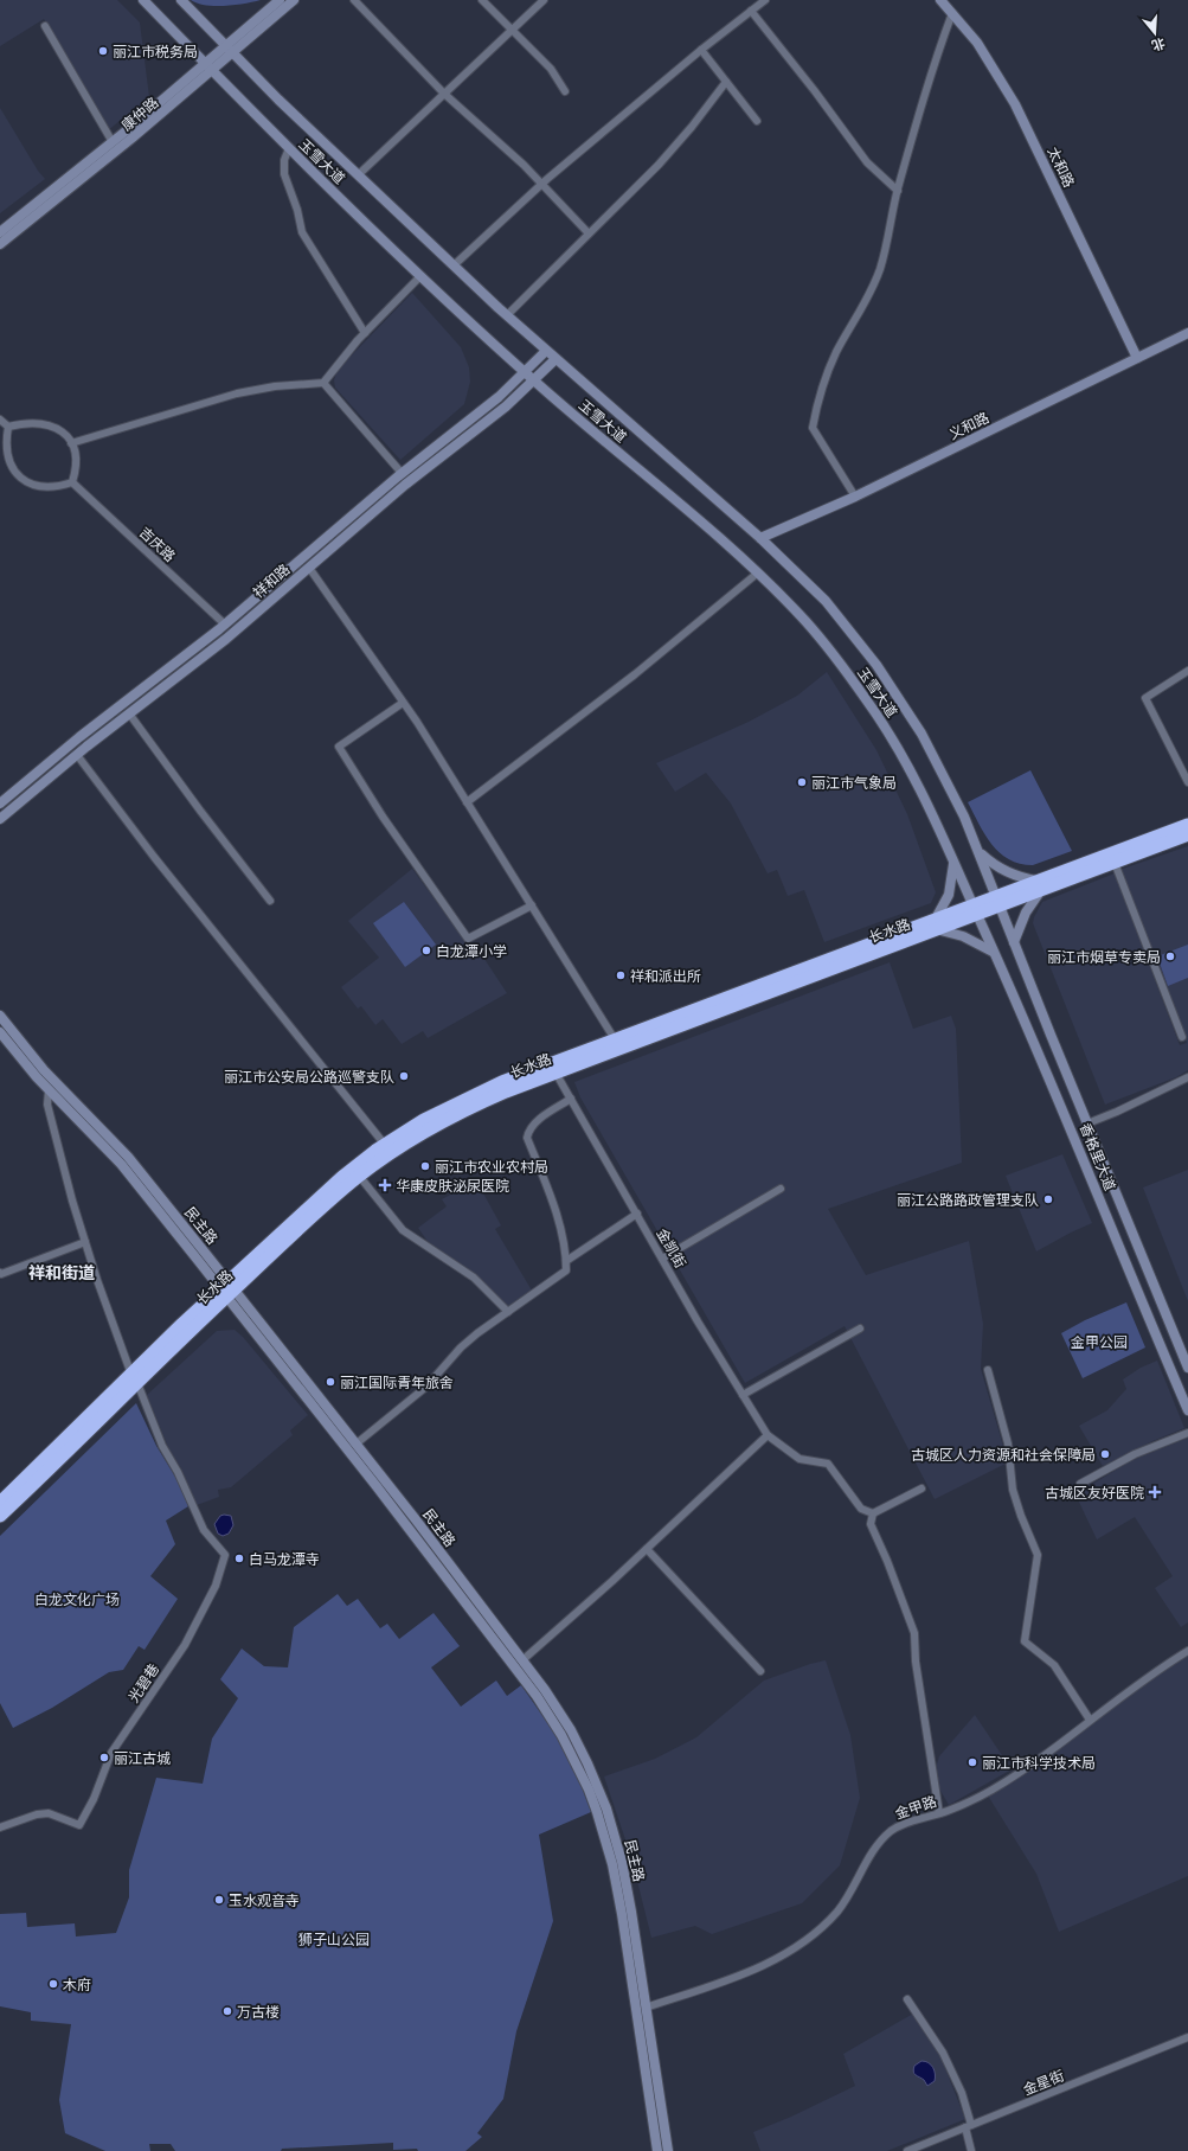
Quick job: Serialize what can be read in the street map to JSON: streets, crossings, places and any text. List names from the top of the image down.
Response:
{
  "streets": {
    "highway": ["长水路"],
    "main road": [
      "康仲路",
      "玉雪大道",
      "太和路",
      "义和路",
      "祥和路",
      "香格里大道",
      "民主路"
    ],
    "street": [
      "吉庆路",
      "金凯街",
      "光碧巷",
      "金甲路",
      "金星街"
    ]
  },
  "crossings": [
    ["康仲路", "玉雪大道"],
    ["玉雪大道", "义和路"],
    ["玉雪大道", "祥和路"],
    ["玉雪大道", "长水路"],
    ["玉雪大道", "香格里大道"],
    ["太和路", "义和路"],
    ["吉庆路", "祥和路"],
    ["长水路", "香格里大道"],
    ["长水路", "民主路"],
    ["长水路", "金凯街"],
    ["长水路", "光碧巷"],
    ["民主路", "金甲路"]
  ],
  "districts": ["祥和街道"],
  "parks": ["金甲公园", "白龙文化广场", "狮子山公园"],
  "places": {
    "other": [
      "丽江市税务局",
      "丽江市气象局",
      "白龙潭小学",
      "丽江市烟草专卖局",
      "祥和派出所",
      "丽江市公安局公路巡警支队",
      "丽江市农业农村局",
      "丽江公路路政管理支队",
      "丽江国际青年旅舍",
      "古城区人力资源和社会保障局",
      "白马龙潭寺",
      "丽江古城",
      "丽江市科学技术局",
      "玉水观音寺",
      "木府",
      "万古楼"
    ],
    "health": ["华康皮肤泌尿医院", "古城区友好医院"]
  },
  "north": "bottom"
}
